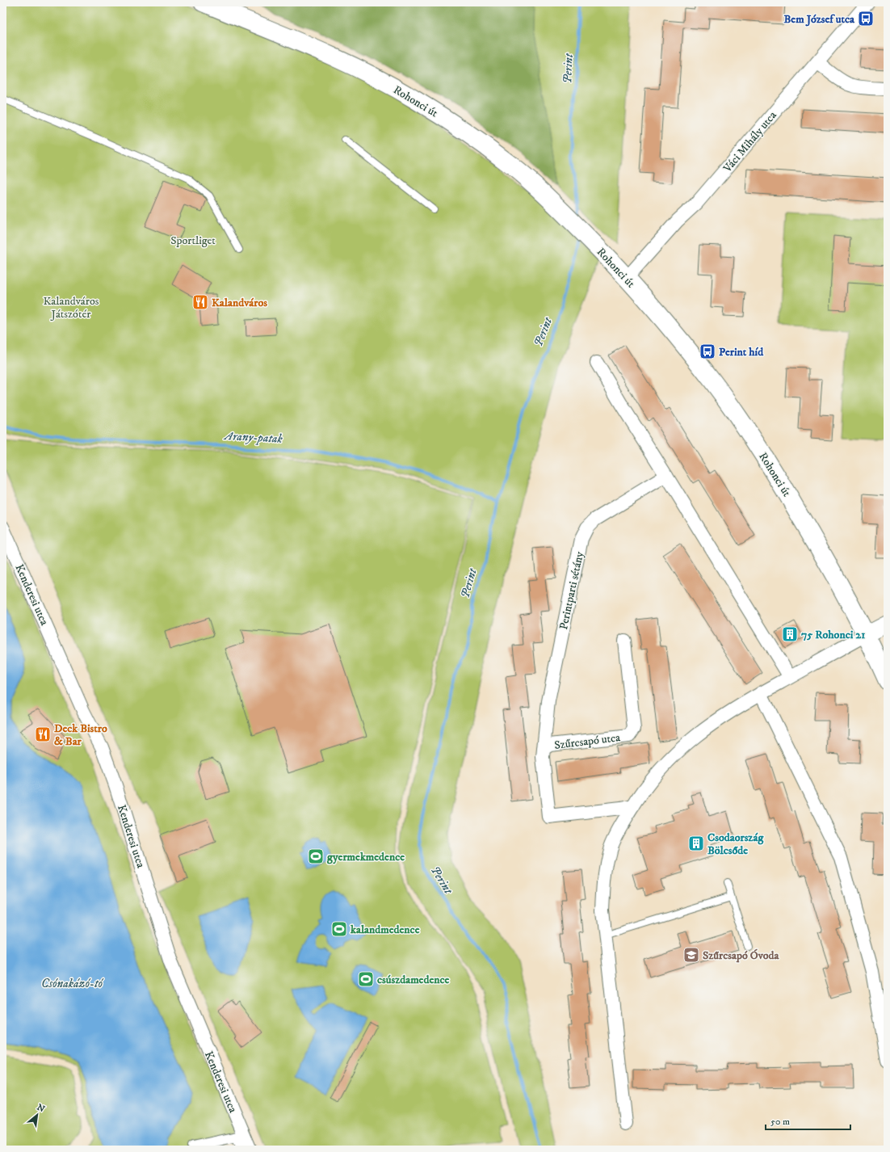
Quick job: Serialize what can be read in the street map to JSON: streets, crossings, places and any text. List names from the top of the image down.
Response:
{
  "streets": {
    "main road": ["Rohonci út"],
    "street": [
      "Váci Mihály utca",
      "Perintparti sétány",
      "Kenderesi utca",
      "Szűrcsapó utca"
    ]
  },
  "crossings": [
    ["Rohonci út", "Váci Mihály utca"],
    ["Perintparti sétány", "Szűrcsapó utca"]
  ],
  "water": ["Perint", "Arany-patak", "Csónakázó-tó"],
  "parks": ["Sportliget", "Kalandváros Játszótér"],
  "places": {
    "bus stop": ["Bem József utca", "Perint híd"],
    "restaurant": ["Kalandváros", "Deck Bistro & Bar"],
    "building": ["75 Rohonci 21", "Csodaország Bölcsőde"],
    "sports": ["gyermekmedence", "kalandmedence", "csúszdamedence"],
    "school or university": ["Szűrcsapó Óvoda"]
  },
  "scale_bar": "50 m",
  "north": "top right"
}
